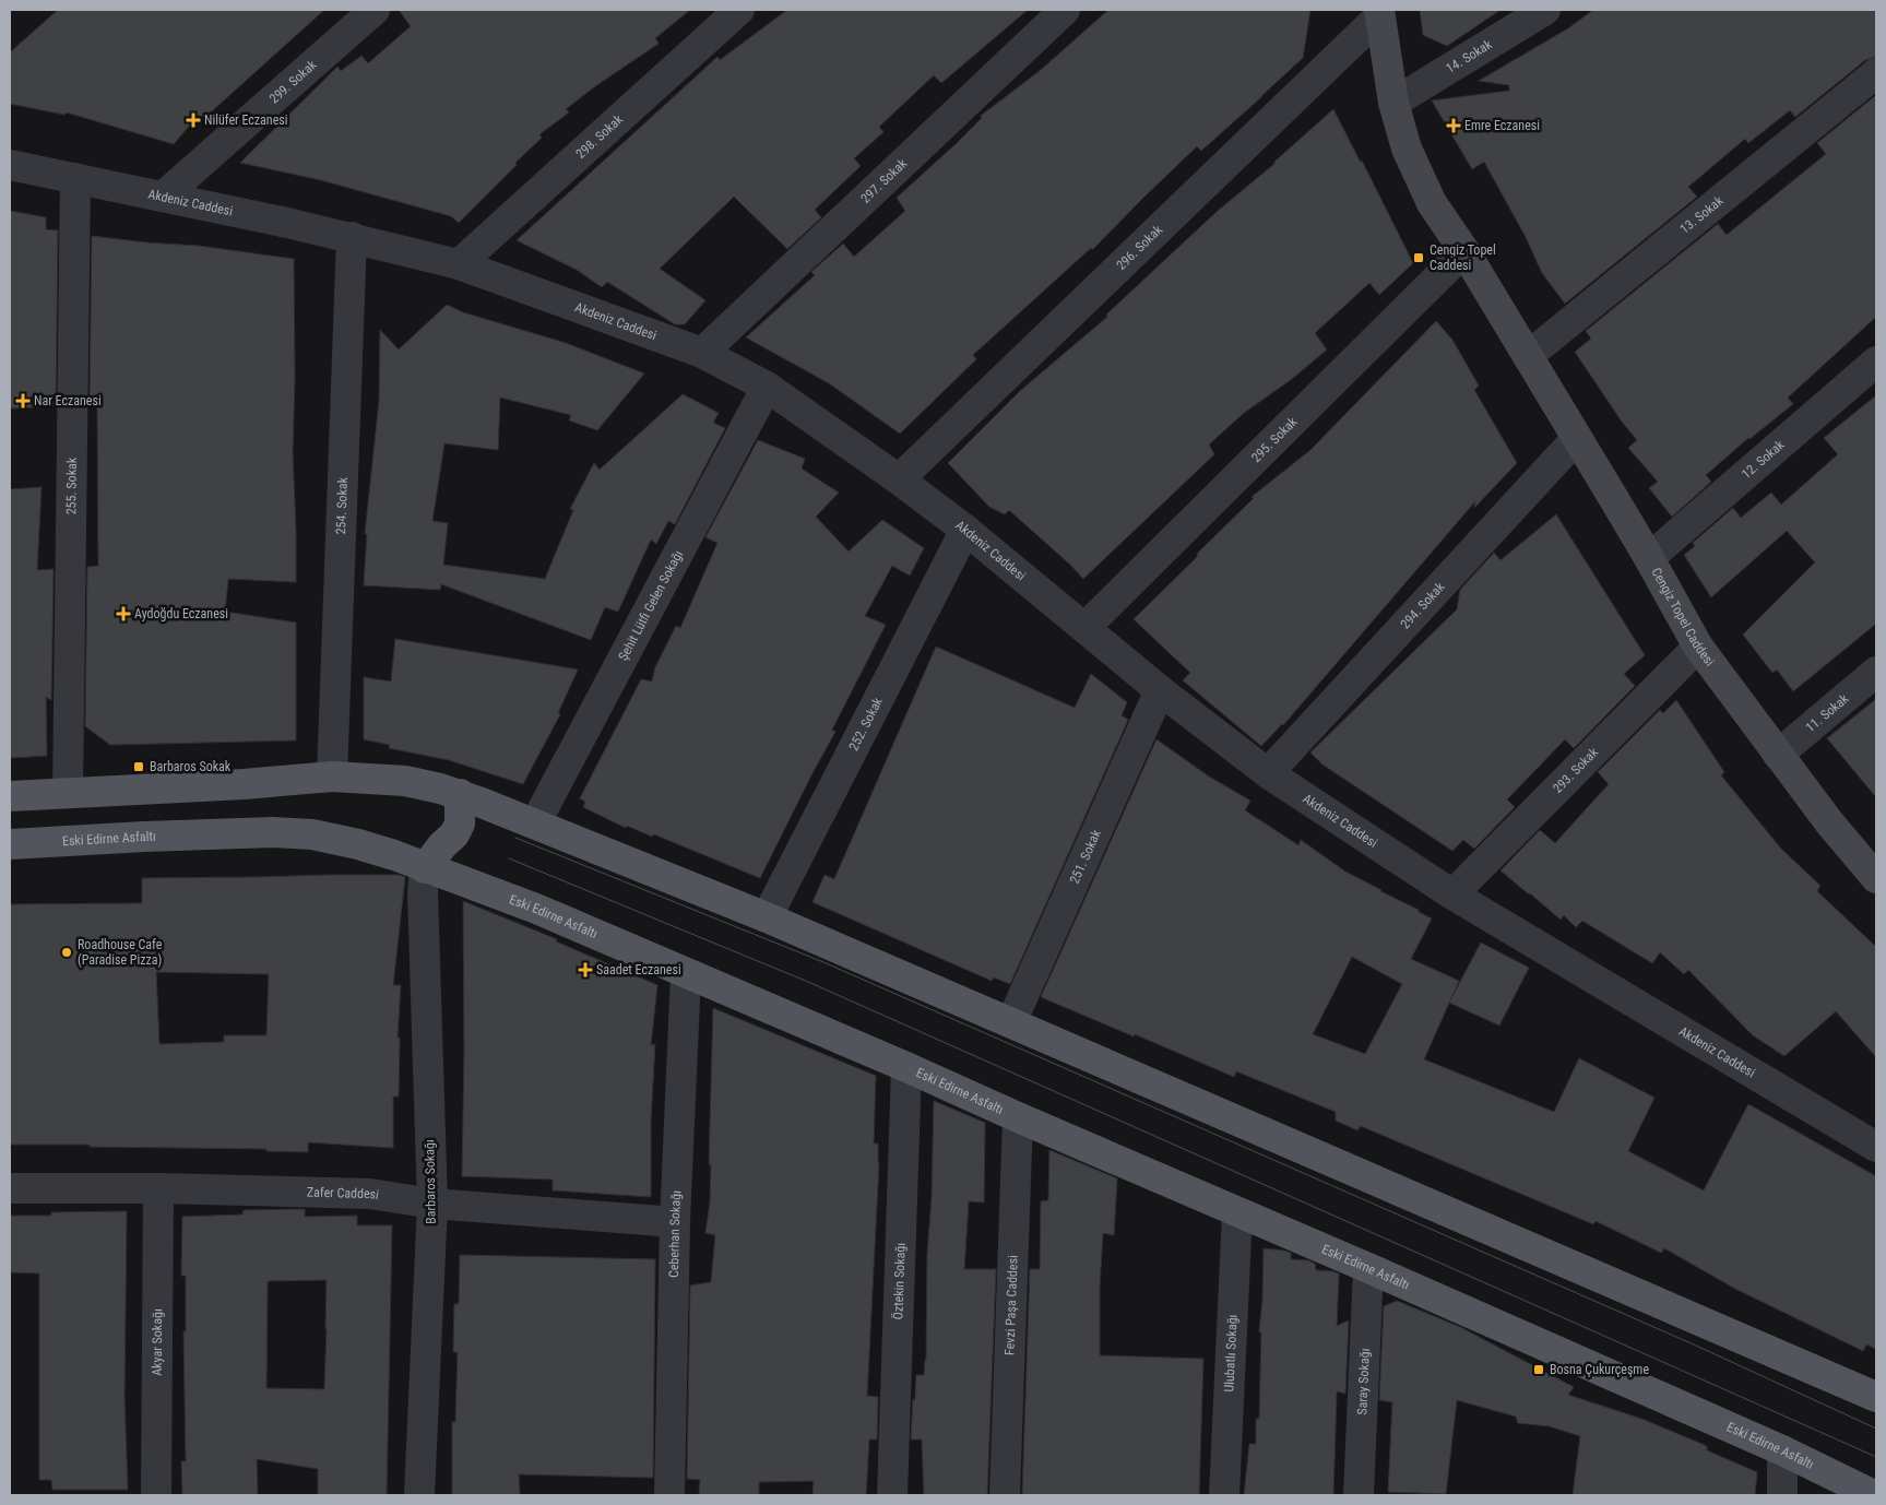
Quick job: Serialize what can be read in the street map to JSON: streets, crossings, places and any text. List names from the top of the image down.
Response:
{
  "streets": {
    "main road": ["Cengiz Topel Caddesi", "Eski Edirne Asfaltı"],
    "street": [
      "14. Sokak",
      "299. Sokak",
      "298. Sokak",
      "297. Sokak",
      "Akdeniz Caddesi",
      "13. Sokak",
      "296. Sokak",
      "295. Sokak",
      "12. Sokak",
      "255. Sokak",
      "254. Sokak",
      "Şehit Lütfi Gelen Sokağı",
      "294. Sokak",
      "11. Sokak",
      "252. Sokak",
      "293. Sokak",
      "251. Sokak",
      "Barbaros Sokağı",
      "Zafer Caddesi",
      "Ceberhan Sokağı",
      "Öztekin Sokağı",
      "Fevzi Paşa Caddesi",
      "Akyar Sokağı",
      "Ulubatlı Sokağı",
      "Saray Sokağı"
    ]
  },
  "crossings": [
    ["14. Sokak", "Cengiz Topel Caddesi"],
    ["299. Sokak", "Akdeniz Caddesi"],
    ["298. Sokak", "Akdeniz Caddesi"],
    ["297. Sokak", "Akdeniz Caddesi"],
    ["Akdeniz Caddesi", "296. Sokak"],
    ["Akdeniz Caddesi", "295. Sokak"],
    ["Akdeniz Caddesi", "255. Sokak"],
    ["Akdeniz Caddesi", "254. Sokak"],
    ["Akdeniz Caddesi", "Şehit Lütfi Gelen Sokağı"],
    ["Akdeniz Caddesi", "294. Sokak"],
    ["Akdeniz Caddesi", "252. Sokak"],
    ["Akdeniz Caddesi", "293. Sokak"],
    ["Akdeniz Caddesi", "251. Sokak"],
    ["13. Sokak", "Cengiz Topel Caddesi"],
    ["296. Sokak", "Cengiz Topel Caddesi"],
    ["295. Sokak", "Cengiz Topel Caddesi"],
    ["12. Sokak", "Cengiz Topel Caddesi"],
    ["294. Sokak", "Cengiz Topel Caddesi"],
    ["Cengiz Topel Caddesi", "11. Sokak"],
    ["Cengiz Topel Caddesi", "293. Sokak"],
    ["Eski Edirne Asfaltı", "Barbaros Sokağı"],
    ["Eski Edirne Asfaltı", "Ceberhan Sokağı"],
    ["Eski Edirne Asfaltı", "Öztekin Sokağı"],
    ["Eski Edirne Asfaltı", "Fevzi Paşa Caddesi"],
    ["Eski Edirne Asfaltı", "Ulubatlı Sokağı"],
    ["Eski Edirne Asfaltı", "Saray Sokağı"],
    ["Barbaros Sokağı", "Zafer Caddesi"],
    ["Zafer Caddesi", "Ceberhan Sokağı"],
    ["Zafer Caddesi", "Akyar Sokağı"]
  ],
  "places": {
    "health": [
      "Nilüfer Eczanesi",
      "Emre Eczanesi",
      "Nar Eczanesi",
      "Aydoğdu Eczanesi",
      "Saadet Eczanesi"
    ],
    "transit": ["Cengiz Topel Caddesi", "Barbaros Sokak", "Bosna Çukurçeşme"],
    "other": ["Roadhouse Cafe (Paradise Pizza)"]
  }
}
